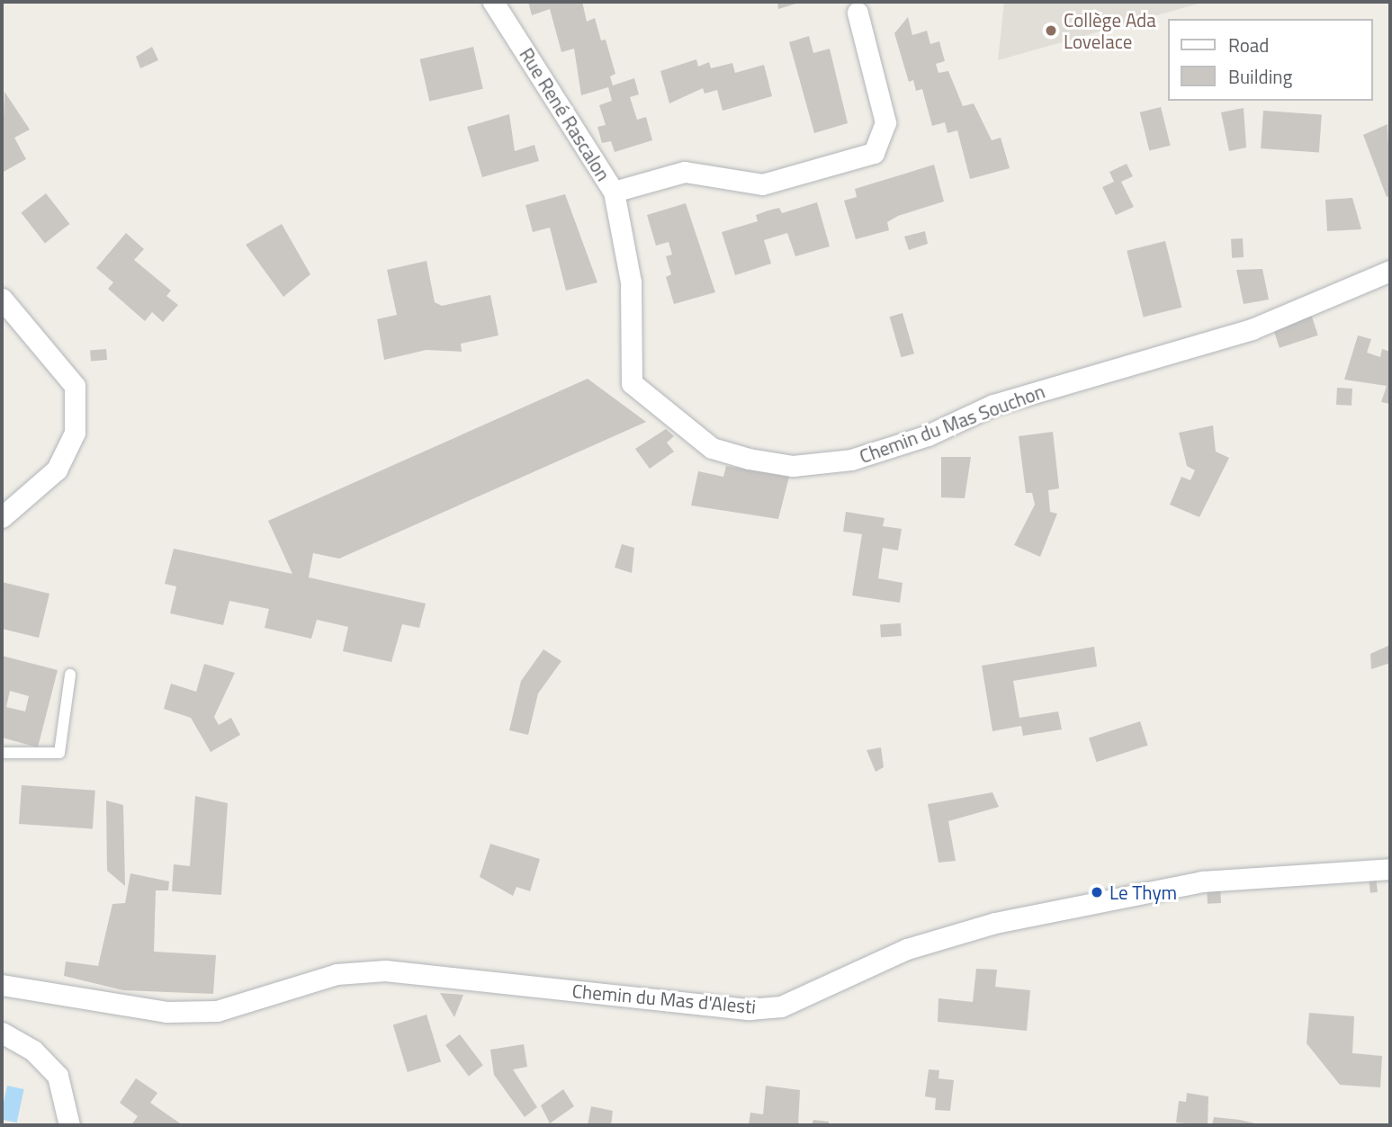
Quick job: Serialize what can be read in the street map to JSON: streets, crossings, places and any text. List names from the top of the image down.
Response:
{
  "streets": {
    "street": ["Rue René Rascalon", "Chemin du Mas Souchon", "Chemin du Mas d'Alesti"]
  },
  "crossings": [
    ["Rue René Rascalon", "Chemin du Mas Souchon"]
  ],
  "places": ["Collège Ada Lovelace", "Le Thym"],
  "legend": ["Road", "Building"]
}
